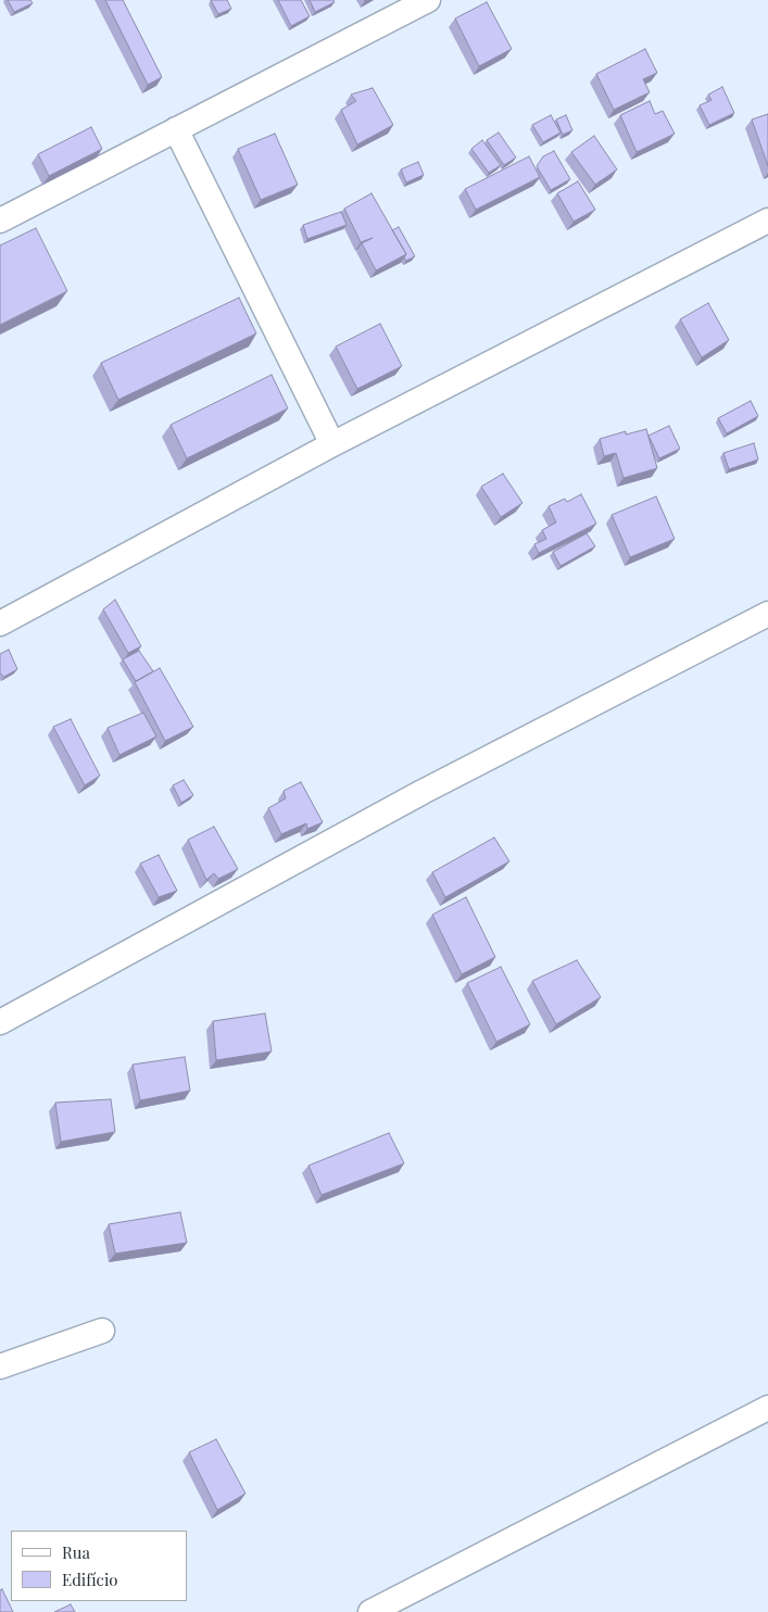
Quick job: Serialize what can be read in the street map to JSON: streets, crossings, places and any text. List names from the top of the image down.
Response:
{
  "legend": ["Rua", "Edifício"]
}
